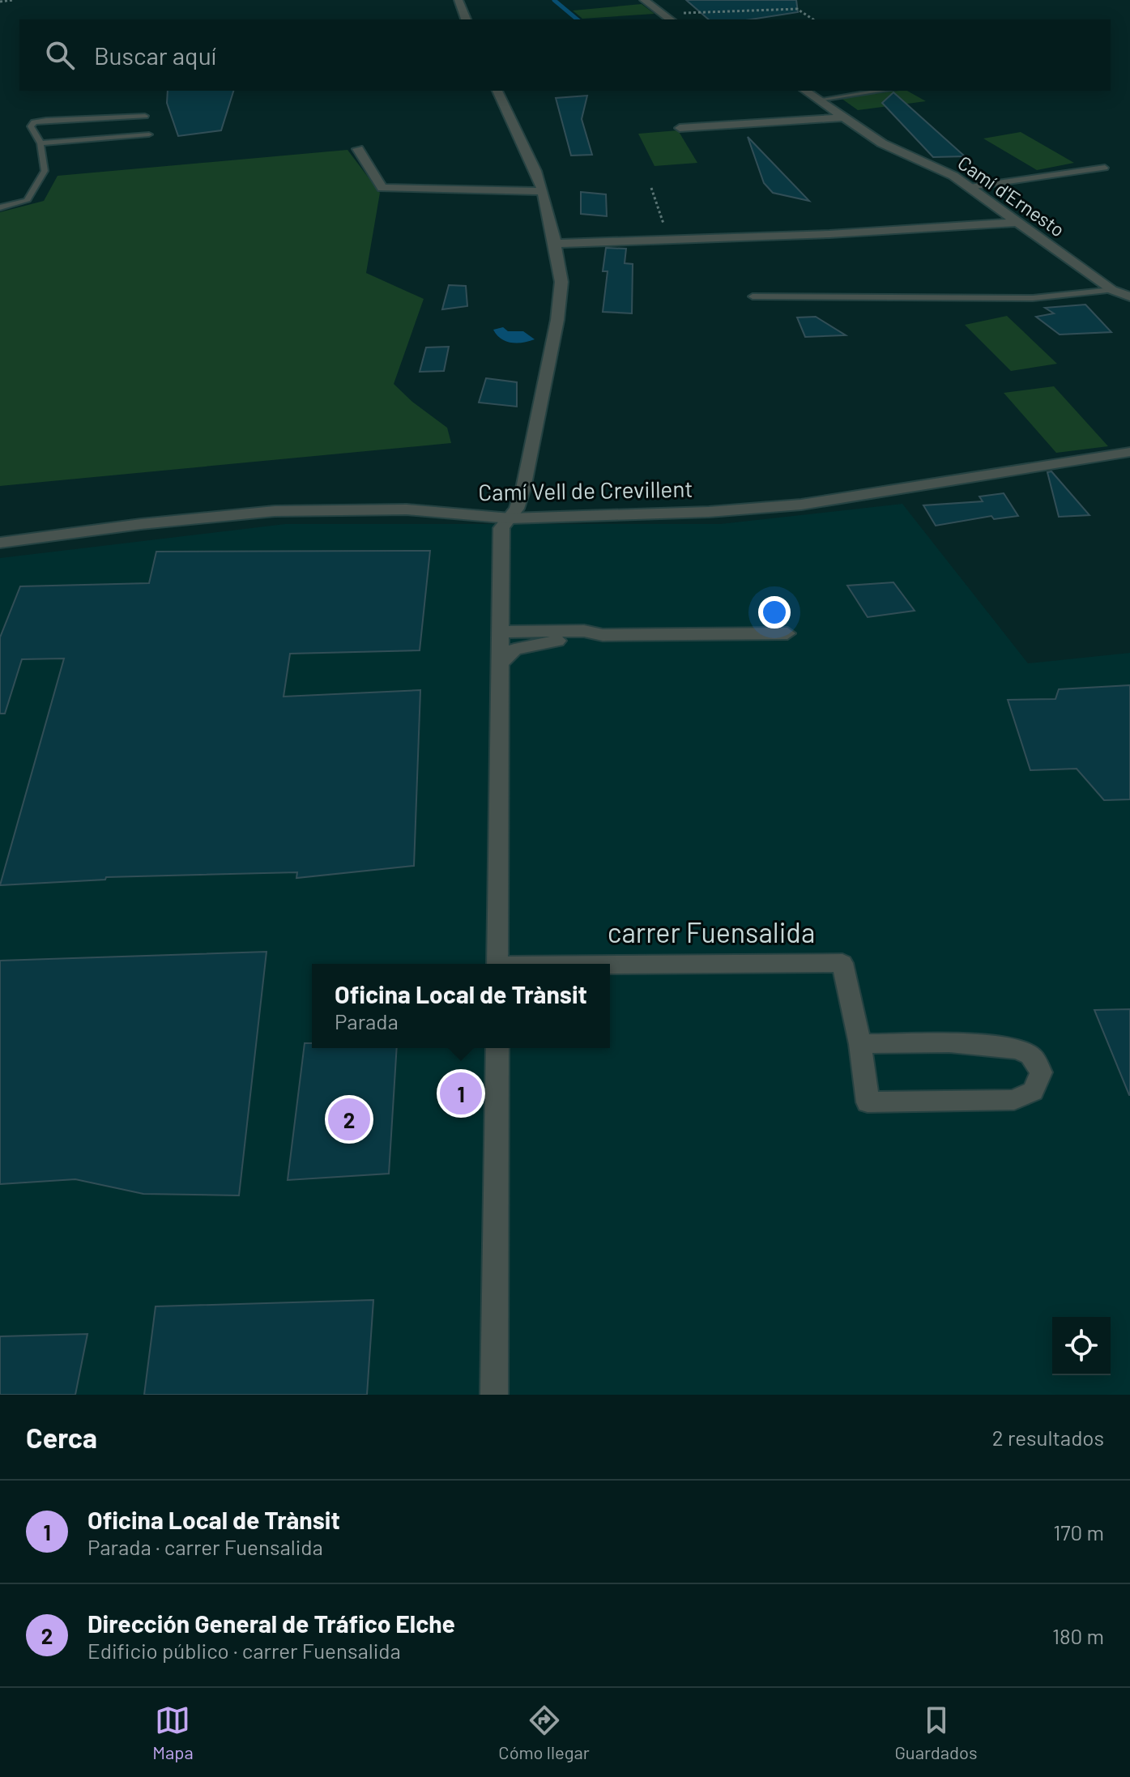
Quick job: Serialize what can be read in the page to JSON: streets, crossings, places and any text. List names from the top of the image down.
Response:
{
  "streets": {
    "street": ["Camí d'Ernesto", "Camí Vell de Crevillent", "carrer Fuensalida"]
  },
  "crossings": [
    ["Camí Vell de Crevillent", "carrer Fuensalida"]
  ],
  "page": {
    "search": "Buscar aquí",
    "popup": ["Oficina Local de Trànsit", "Parada"],
    "pins": ["1", "2"],
    "heading": ["Cerca", "2 resultados"],
    "list": [
      {
        "mark": "1",
        "name": "Oficina Local de Trànsit",
        "note": "Parada · carrer Fuensalida",
        "value": "170 m"
      },
      {
        "mark": "2",
        "name": "Dirección General de Tráfico Elche",
        "note": "Edificio público · carrer Fuensalida",
        "value": "180 m"
      }
    ],
    "nav": ["Mapa", "Cómo llegar", "Guardados"]
  }
}
